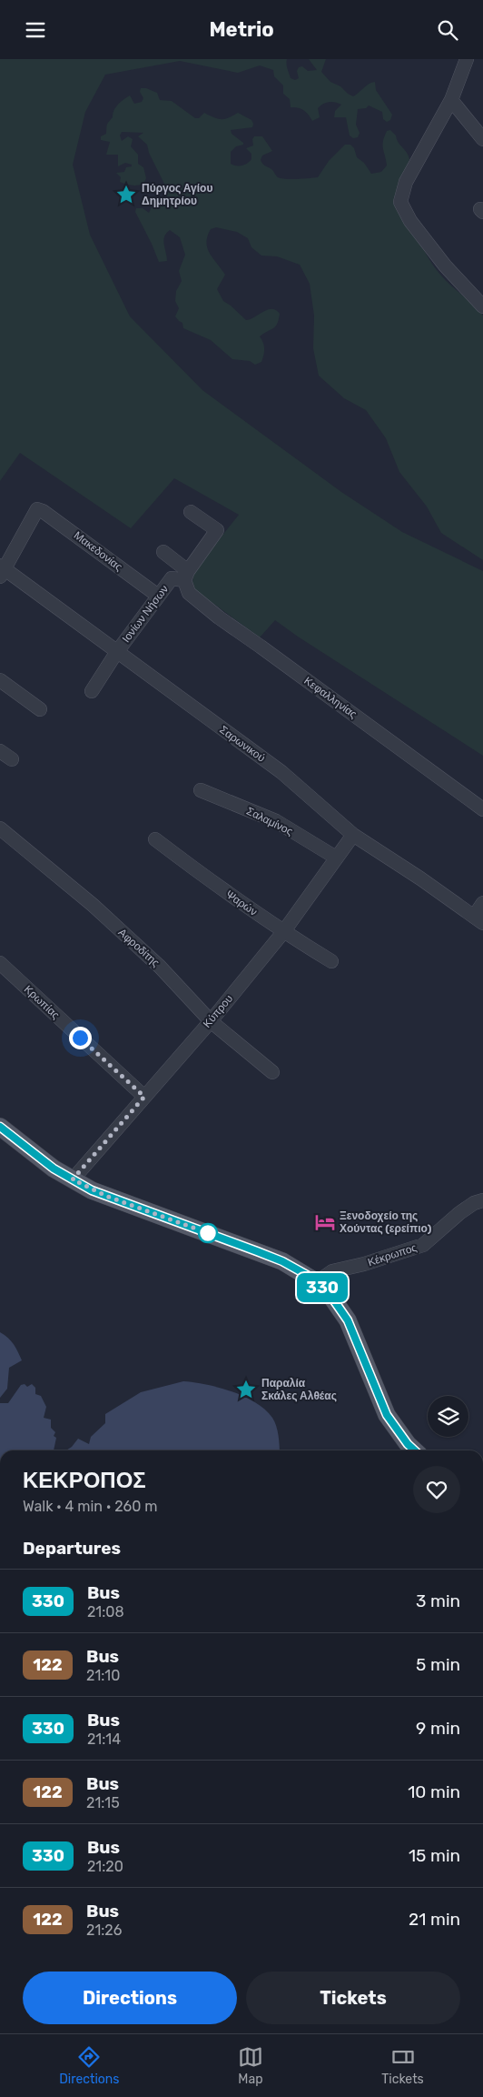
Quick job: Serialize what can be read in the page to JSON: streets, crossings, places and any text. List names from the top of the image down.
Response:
{
  "streets": {
    "street": [
      "Μακεδονίας",
      "Ιονίων Νήσων",
      "Κεφαλληνίας",
      "Σαρωνικού",
      "Σαλαμίνος",
      "Ψαρών",
      "Αφροδίτης",
      "Κρωπίας",
      "Κύπρου",
      "Κέκρωπος"
    ]
  },
  "crossings": [
    ["Μακεδονίας", "Ιονίων Νήσων"],
    ["Μακεδονίας", "Σαρωνικού"],
    ["Ιονίων Νήσων", "Κεφαλληνίας"],
    ["Ιονίων Νήσων", "Σαρωνικού"],
    ["Σαρωνικού", "Κύπρου"],
    ["Σαλαμίνος", "Κύπρου"],
    ["Ψαρών", "Κύπρου"],
    ["Αφροδίτης", "Κύπρου"],
    ["Κρωπίας", "Κύπρου"]
  ],
  "places": {
    "place": ["Πύργος Αγίου Δημητρίου", "Παραλία Σκάλες Αλθέας"],
    "hotel": ["Ξενοδοχείο της Χούντας (ερείπιο)"]
  },
  "lines": ["bus line 330"],
  "page": {
    "header": "Metrio",
    "on_map": "330",
    "heading": [
      ["ΚΕΚΡΟΠΟΣ", "Walk · 4 min · 260 m"],
      "Departures"
    ],
    "list": [
      {
        "mark": "330",
        "name": "Bus",
        "note": "21:08",
        "value": "3 min"
      },
      {
        "mark": "122",
        "name": "Bus",
        "note": "21:10",
        "value": "5 min"
      },
      {
        "mark": "330",
        "name": "Bus",
        "note": "21:14",
        "value": "9 min"
      },
      {
        "mark": "122",
        "name": "Bus",
        "note": "21:15",
        "value": "10 min"
      },
      {
        "mark": "330",
        "name": "Bus",
        "note": "21:20",
        "value": "15 min"
      },
      {
        "mark": "122",
        "name": "Bus",
        "note": "21:26",
        "value": "21 min"
      }
    ],
    "buttons": ["Directions", "Tickets"],
    "tabs": ["Directions", "Map", "Tickets"]
  }
}
